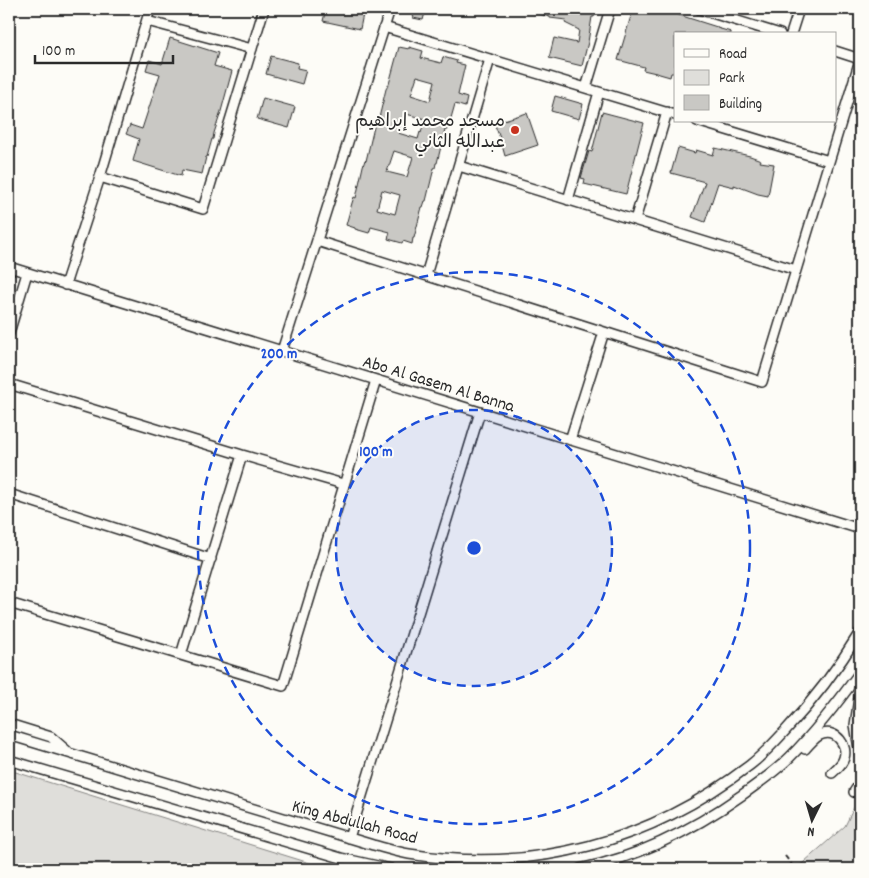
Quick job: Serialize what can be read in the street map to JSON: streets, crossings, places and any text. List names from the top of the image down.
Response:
{
  "streets": {
    "street": ["Abo Al Gasem Al Banna", "King Abdullah Road"]
  },
  "places": ["مسجد محمد إبراهيم عبدالله الثاني"],
  "legend": ["Road", "Park", "Building"],
  "scale_bar": "100 m",
  "north": "bottom",
  "rings": ["200 m", "100 m"]
}
